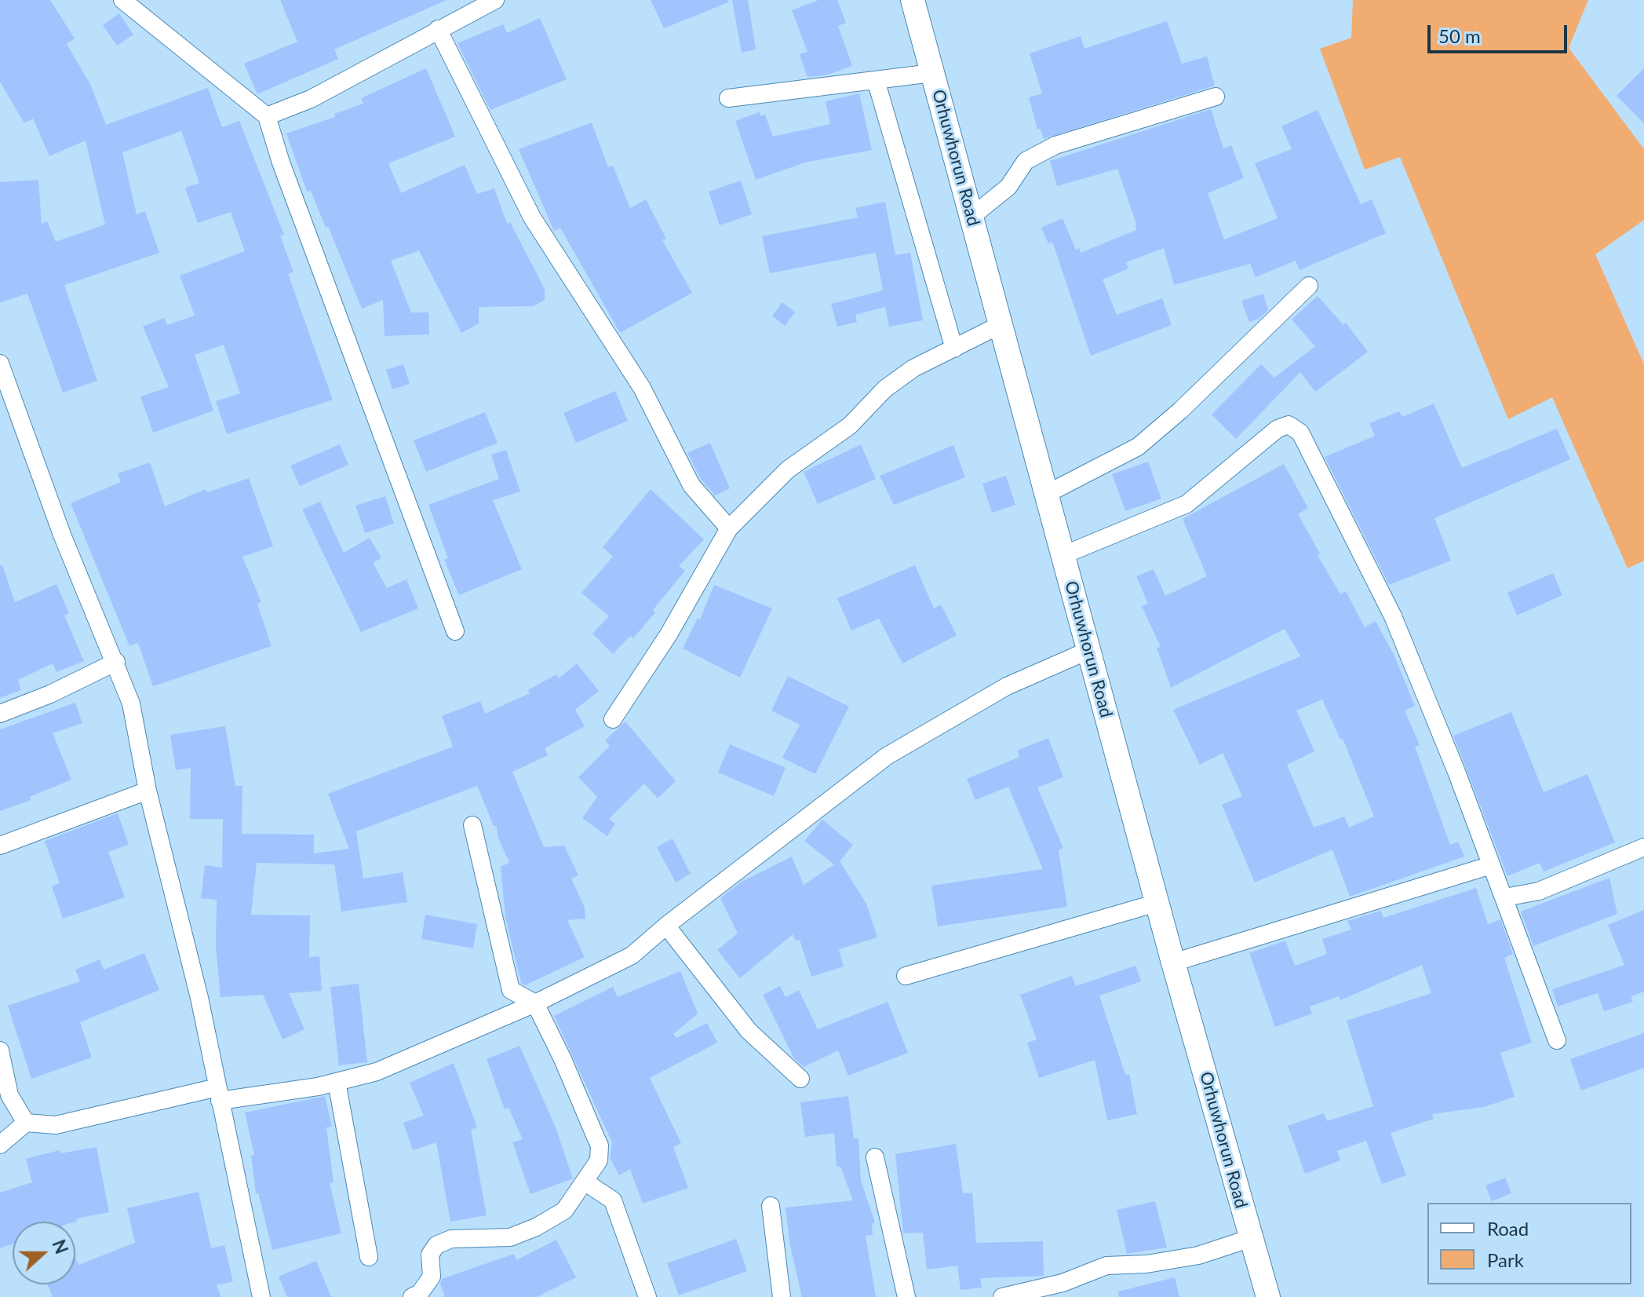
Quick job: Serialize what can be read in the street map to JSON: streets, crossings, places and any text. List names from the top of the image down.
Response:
{
  "streets": {
    "street": ["Orhuwhorun Road"]
  },
  "legend": ["Road", "Park"],
  "scale_bar": "50 m",
  "north": "right"
}
